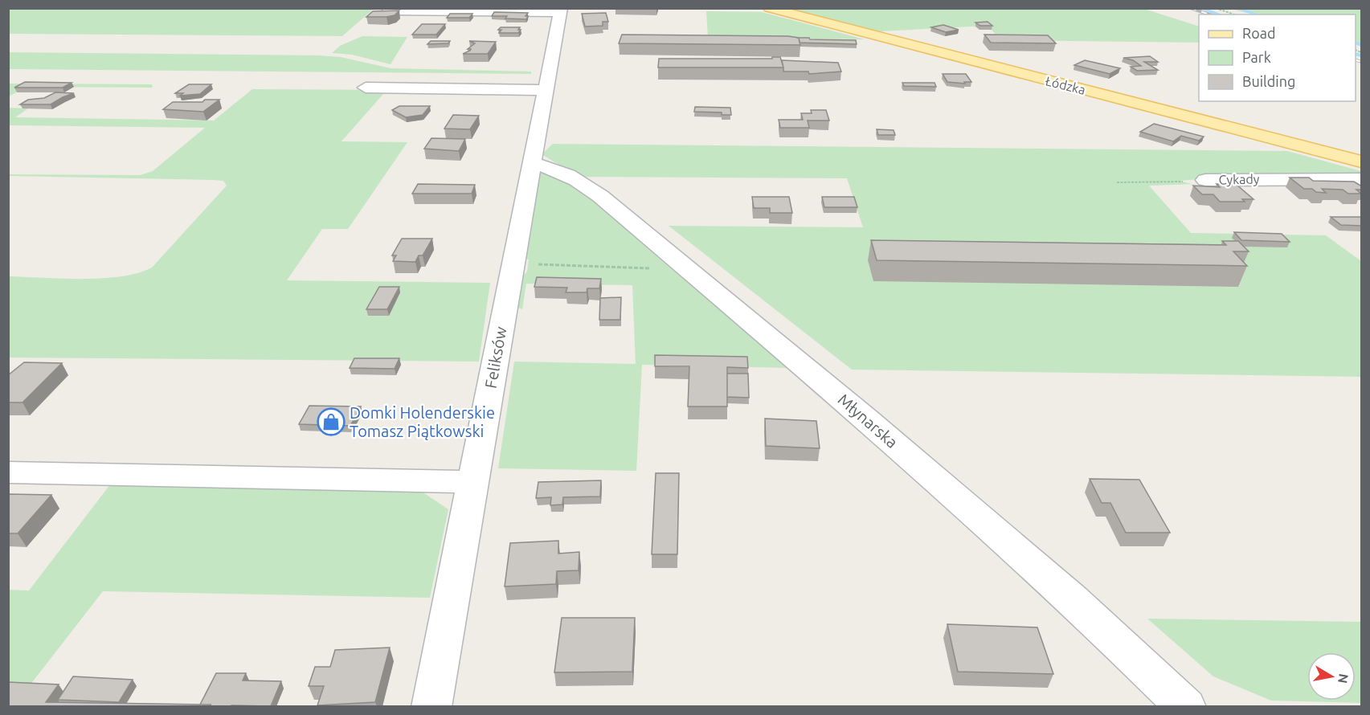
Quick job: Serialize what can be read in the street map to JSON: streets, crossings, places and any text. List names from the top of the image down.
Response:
{
  "streets": {
    "main road": ["Łódzka"],
    "street": ["Cykady", "Feliksów", "Młynarska"]
  },
  "crossings": [
    ["Feliksów", "Młynarska"]
  ],
  "places": {
    "shop": ["Domki Holenderskie Tomasz Piątkowski"]
  },
  "legend": ["Road", "Park", "Building"],
  "north": "right"
}
